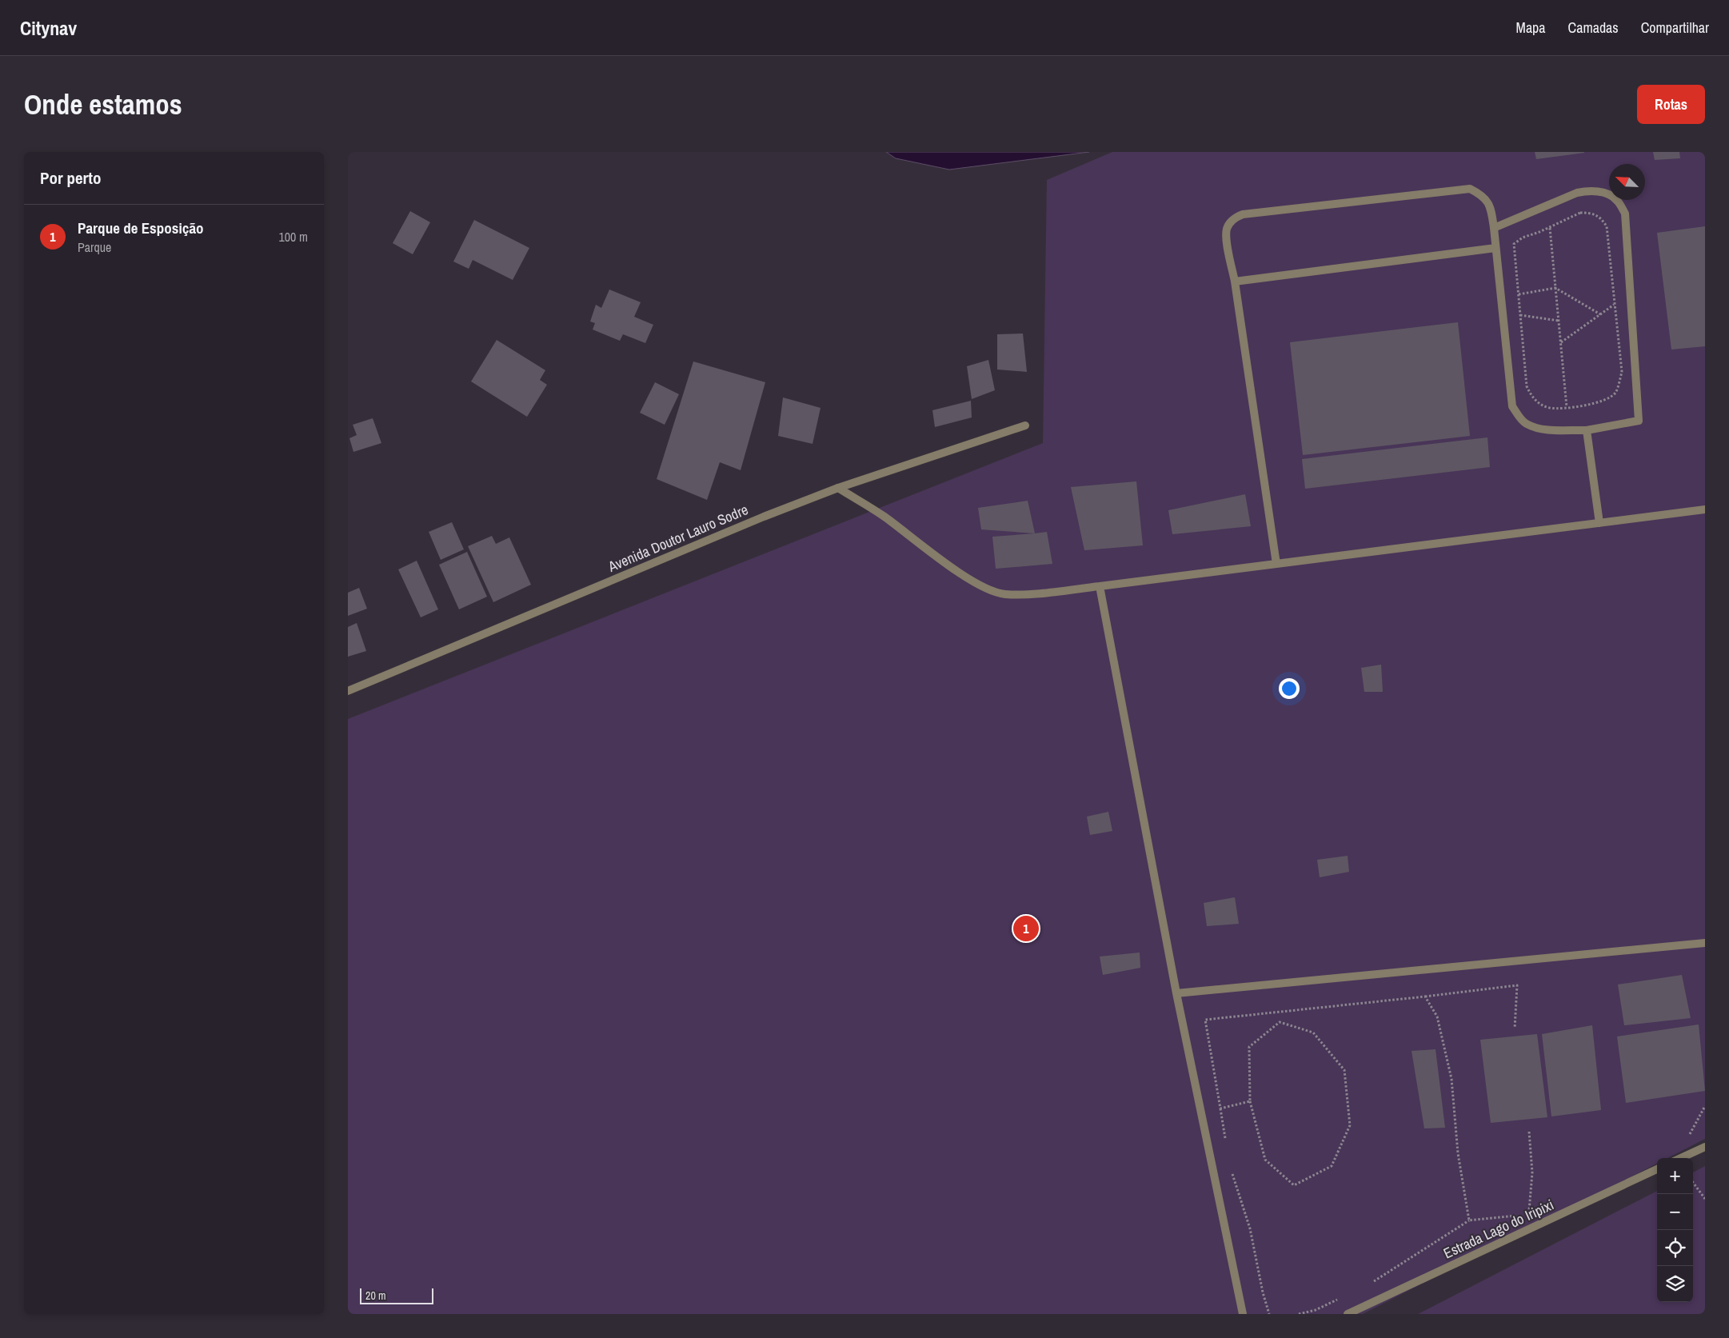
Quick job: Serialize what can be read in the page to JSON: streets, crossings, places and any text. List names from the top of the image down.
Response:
{
  "streets": {
    "street": ["Avenida Doutor Lauro Sodre", "Estrada Lago do Iripixi"]
  },
  "scale_bar": "20 m",
  "north": "top left",
  "page": {
    "header": "Citynav",
    "nav": ["Mapa", "Camadas", "Compartilhar"],
    "buttons": "Rotas",
    "title": "Onde estamos",
    "heading": "Por perto",
    "list": [
      {
        "mark": "1",
        "name": "Parque de Esposição",
        "note": "Parque",
        "value": "100 m"
      }
    ],
    "pins": "1",
    "map_buttons": ["+", "−"],
    "scale": "20 m"
  }
}
